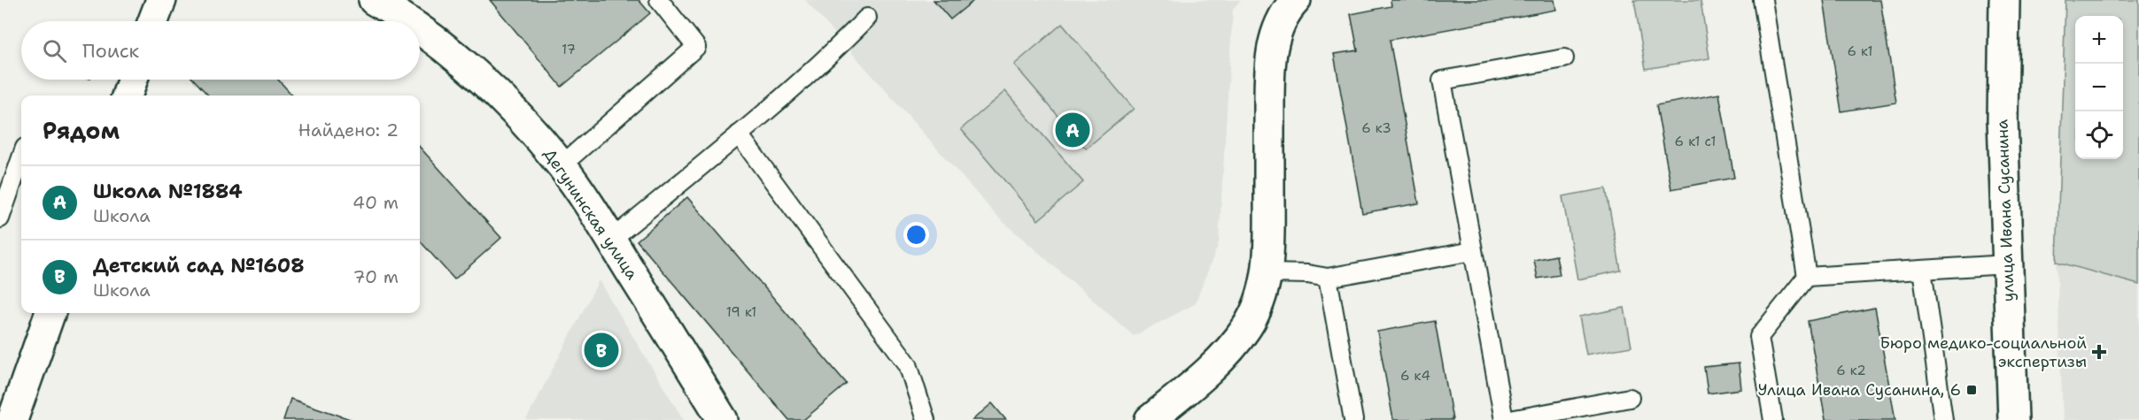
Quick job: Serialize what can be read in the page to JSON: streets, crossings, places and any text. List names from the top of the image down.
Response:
{
  "streets": {
    "street": ["улица Ивана Сусанина", "Дегунинская улица"]
  },
  "places": {
    "health": ["Бюро медико-социальной экспертизы"],
    "transit": ["Улица Ивана Сусанина, 6"]
  },
  "house_numbers": [
    "17",
    "6 к1",
    "6 к3",
    "6 к1 с1",
    "19 к1",
    "6 к2",
    "6 к4"
  ],
  "page": {
    "map_buttons": ["+", "−"],
    "search": "Поиск",
    "heading": ["Рядом", "Найдено: 2"],
    "pins": ["A", "B"],
    "list": [
      {
        "mark": "A",
        "name": "Школа №1884",
        "note": "Школа",
        "value": "40 m"
      },
      {
        "mark": "B",
        "name": "Детский сад №1608",
        "note": "Школа",
        "value": "70 m"
      }
    ]
  }
}
